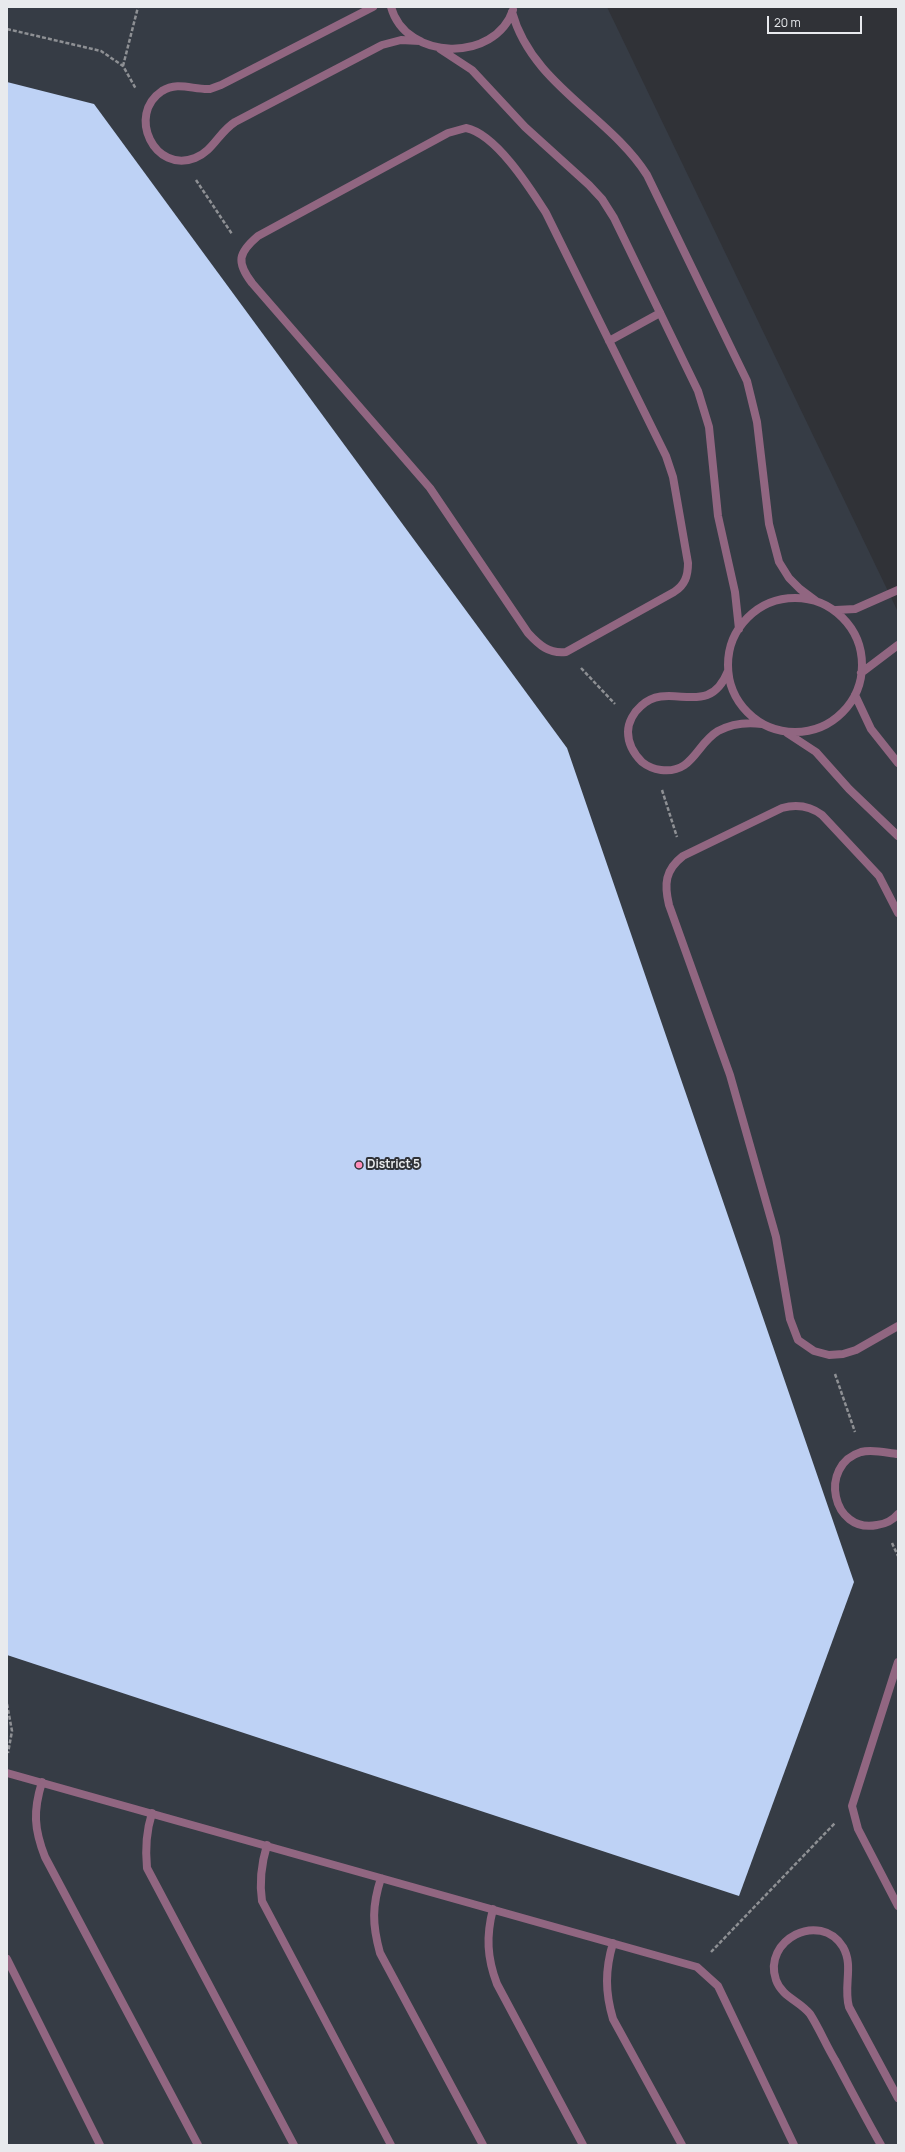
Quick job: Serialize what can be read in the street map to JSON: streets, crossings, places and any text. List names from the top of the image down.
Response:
{
  "places": ["District 5"],
  "scale_bar": "20 m"
}
